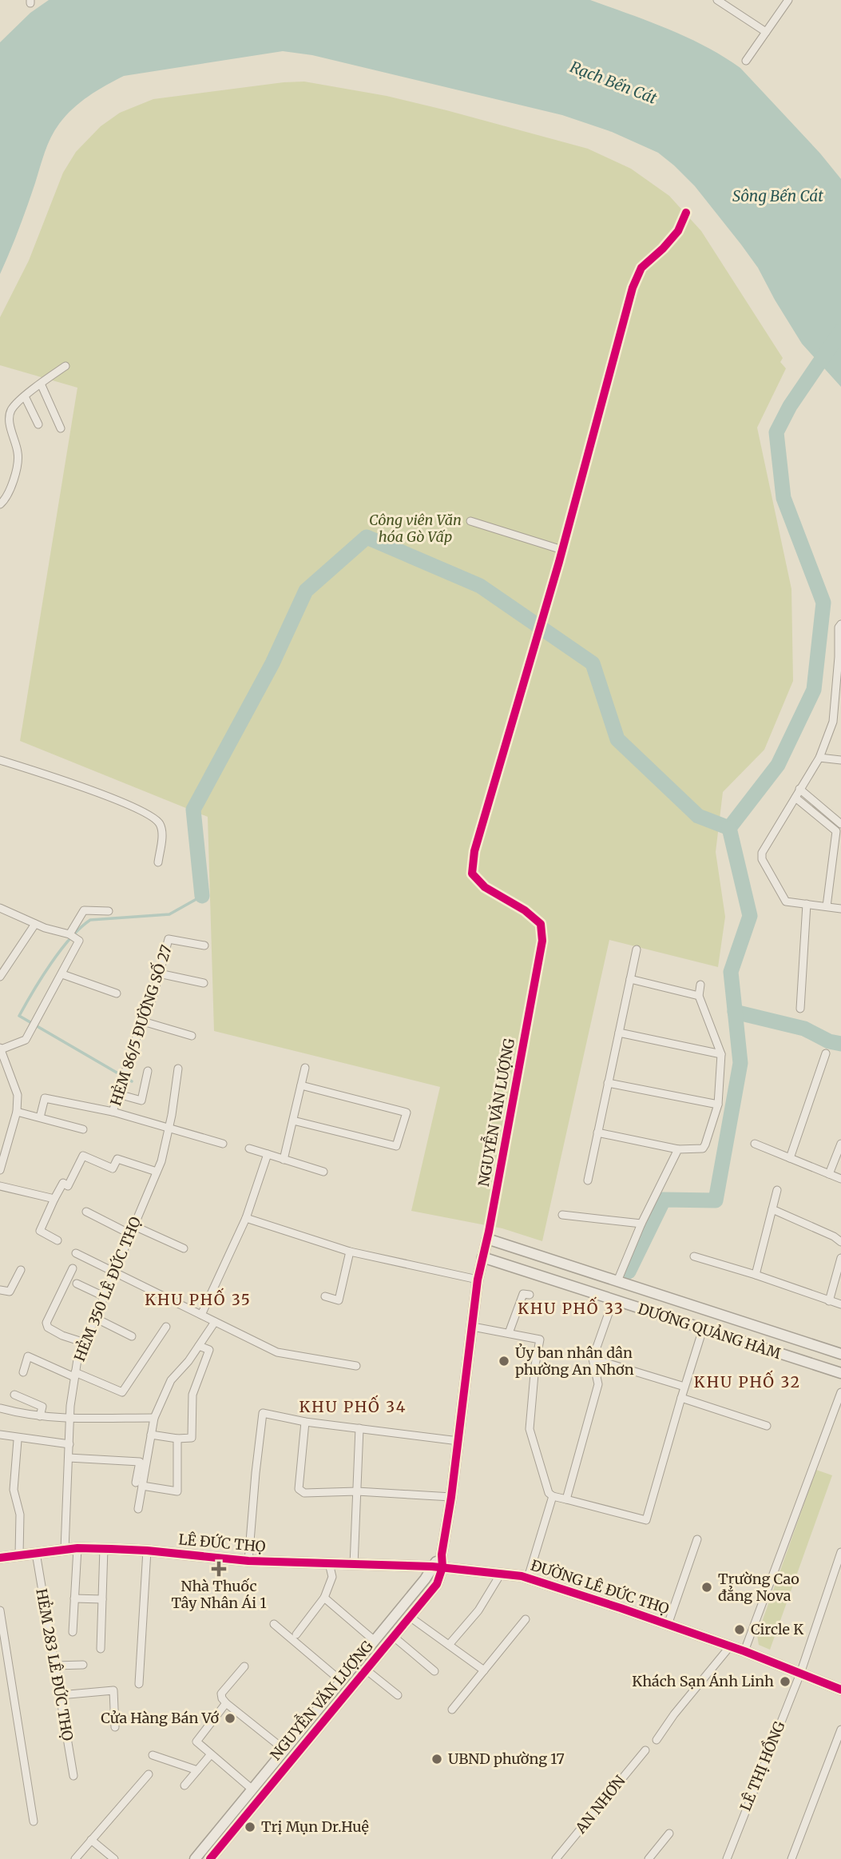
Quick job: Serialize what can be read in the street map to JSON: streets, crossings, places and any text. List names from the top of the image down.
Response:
{
  "streets": {
    "street": [
      "HẺM 86/5 ĐƯỜNG SỐ 27",
      "NGUYỄN VĂN LƯỢNG",
      "HẺM 350 LÊ ĐỨC THỌ",
      "DƯƠNG QUẢNG HÀM",
      "LÊ ĐỨC THỌ",
      "ĐƯỜNG LÊ ĐỨC THỌ",
      "HẺM 283 LÊ ĐỨC THỌ",
      "LÊ THỊ HỒNG",
      "AN NHƠN"
    ]
  },
  "crossings": [
    ["NGUYỄN VĂN LƯỢNG", "DƯƠNG QUẢNG HÀM"],
    ["NGUYỄN VĂN LƯỢNG", "LÊ ĐỨC THỌ"],
    ["NGUYỄN VĂN LƯỢNG", "ĐƯỜNG LÊ ĐỨC THỌ"],
    ["HẺM 350 LÊ ĐỨC THỌ", "LÊ ĐỨC THỌ"],
    ["LÊ ĐỨC THỌ", "ĐƯỜNG LÊ ĐỨC THỌ"],
    ["LÊ ĐỨC THỌ", "HẺM 283 LÊ ĐỨC THỌ"]
  ],
  "districts": [
    "KHU PHỐ 35",
    "KHU PHỐ 33",
    "KHU PHỐ 32",
    "KHU PHỐ 34"
  ],
  "water": ["Rạch Bến Cát", "Sông Bến Cát"],
  "parks": ["Công viên Văn hóa Gò Vấp"],
  "places": {
    "other": [
      "Ủy ban nhân dân phường An Nhơn",
      "Trường Cao đẳng Nova",
      "Circle K",
      "Khách Sạn Ánh Linh",
      "Cửa Hàng Bán Vớ",
      "UBND phường 17",
      "Trị Mụn Dr.Huệ"
    ],
    "health": ["Nhà Thuốc Tây Nhân Ái 1"]
  }
}
